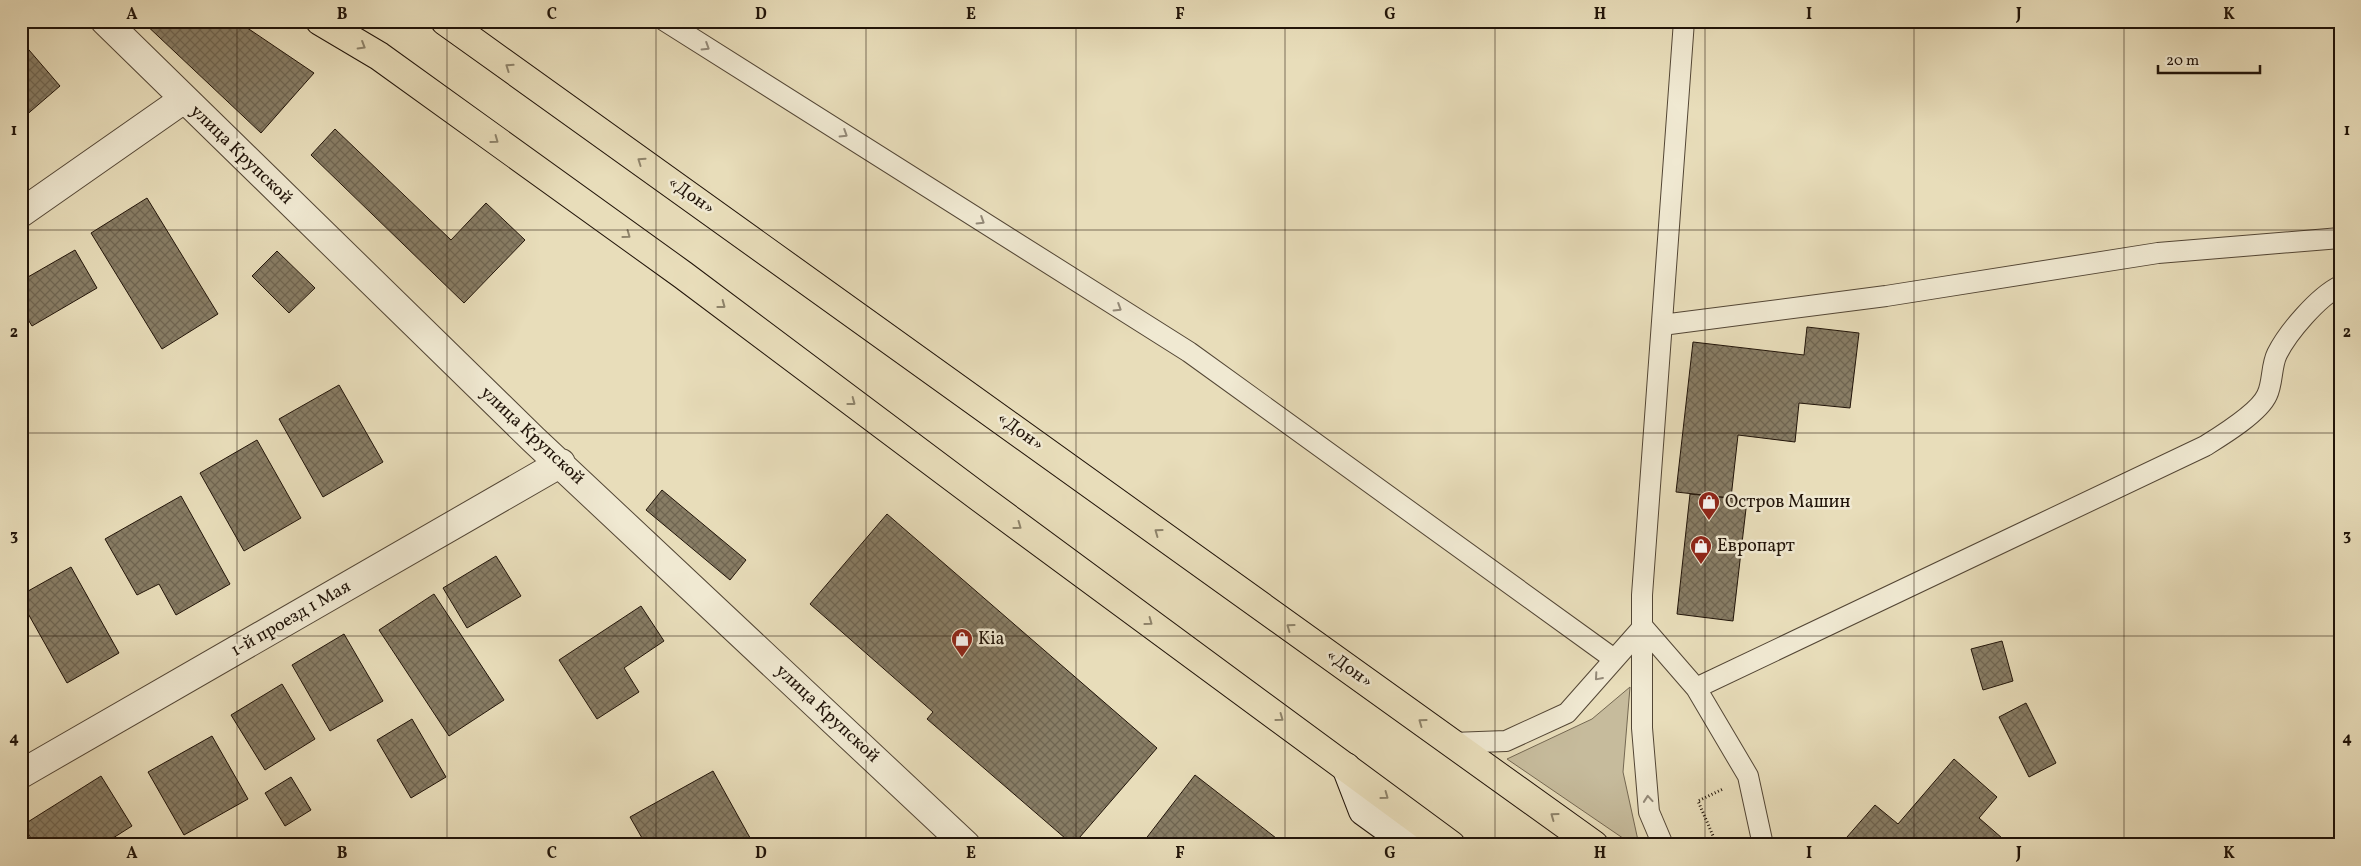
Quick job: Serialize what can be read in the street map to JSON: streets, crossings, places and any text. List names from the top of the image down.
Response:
{
  "streets": {
    "highway": ["«Дон»"],
    "street": ["улица Крупской", "1-й проезд 1 Мая"]
  },
  "crossings": [
    ["улица Крупской", "1-й проезд 1 Мая"]
  ],
  "places": {
    "shop": ["Остров Машин", "Европарт", "Kia"]
  },
  "scale_bar": "20 m",
  "grid": {
    "columns": [
      "A",
      "B",
      "C",
      "D",
      "E",
      "F",
      "G",
      "H",
      "I",
      "J",
      "K"
    ],
    "rows": [
      "1",
      "2",
      "3",
      "4"
    ]
  }
}
